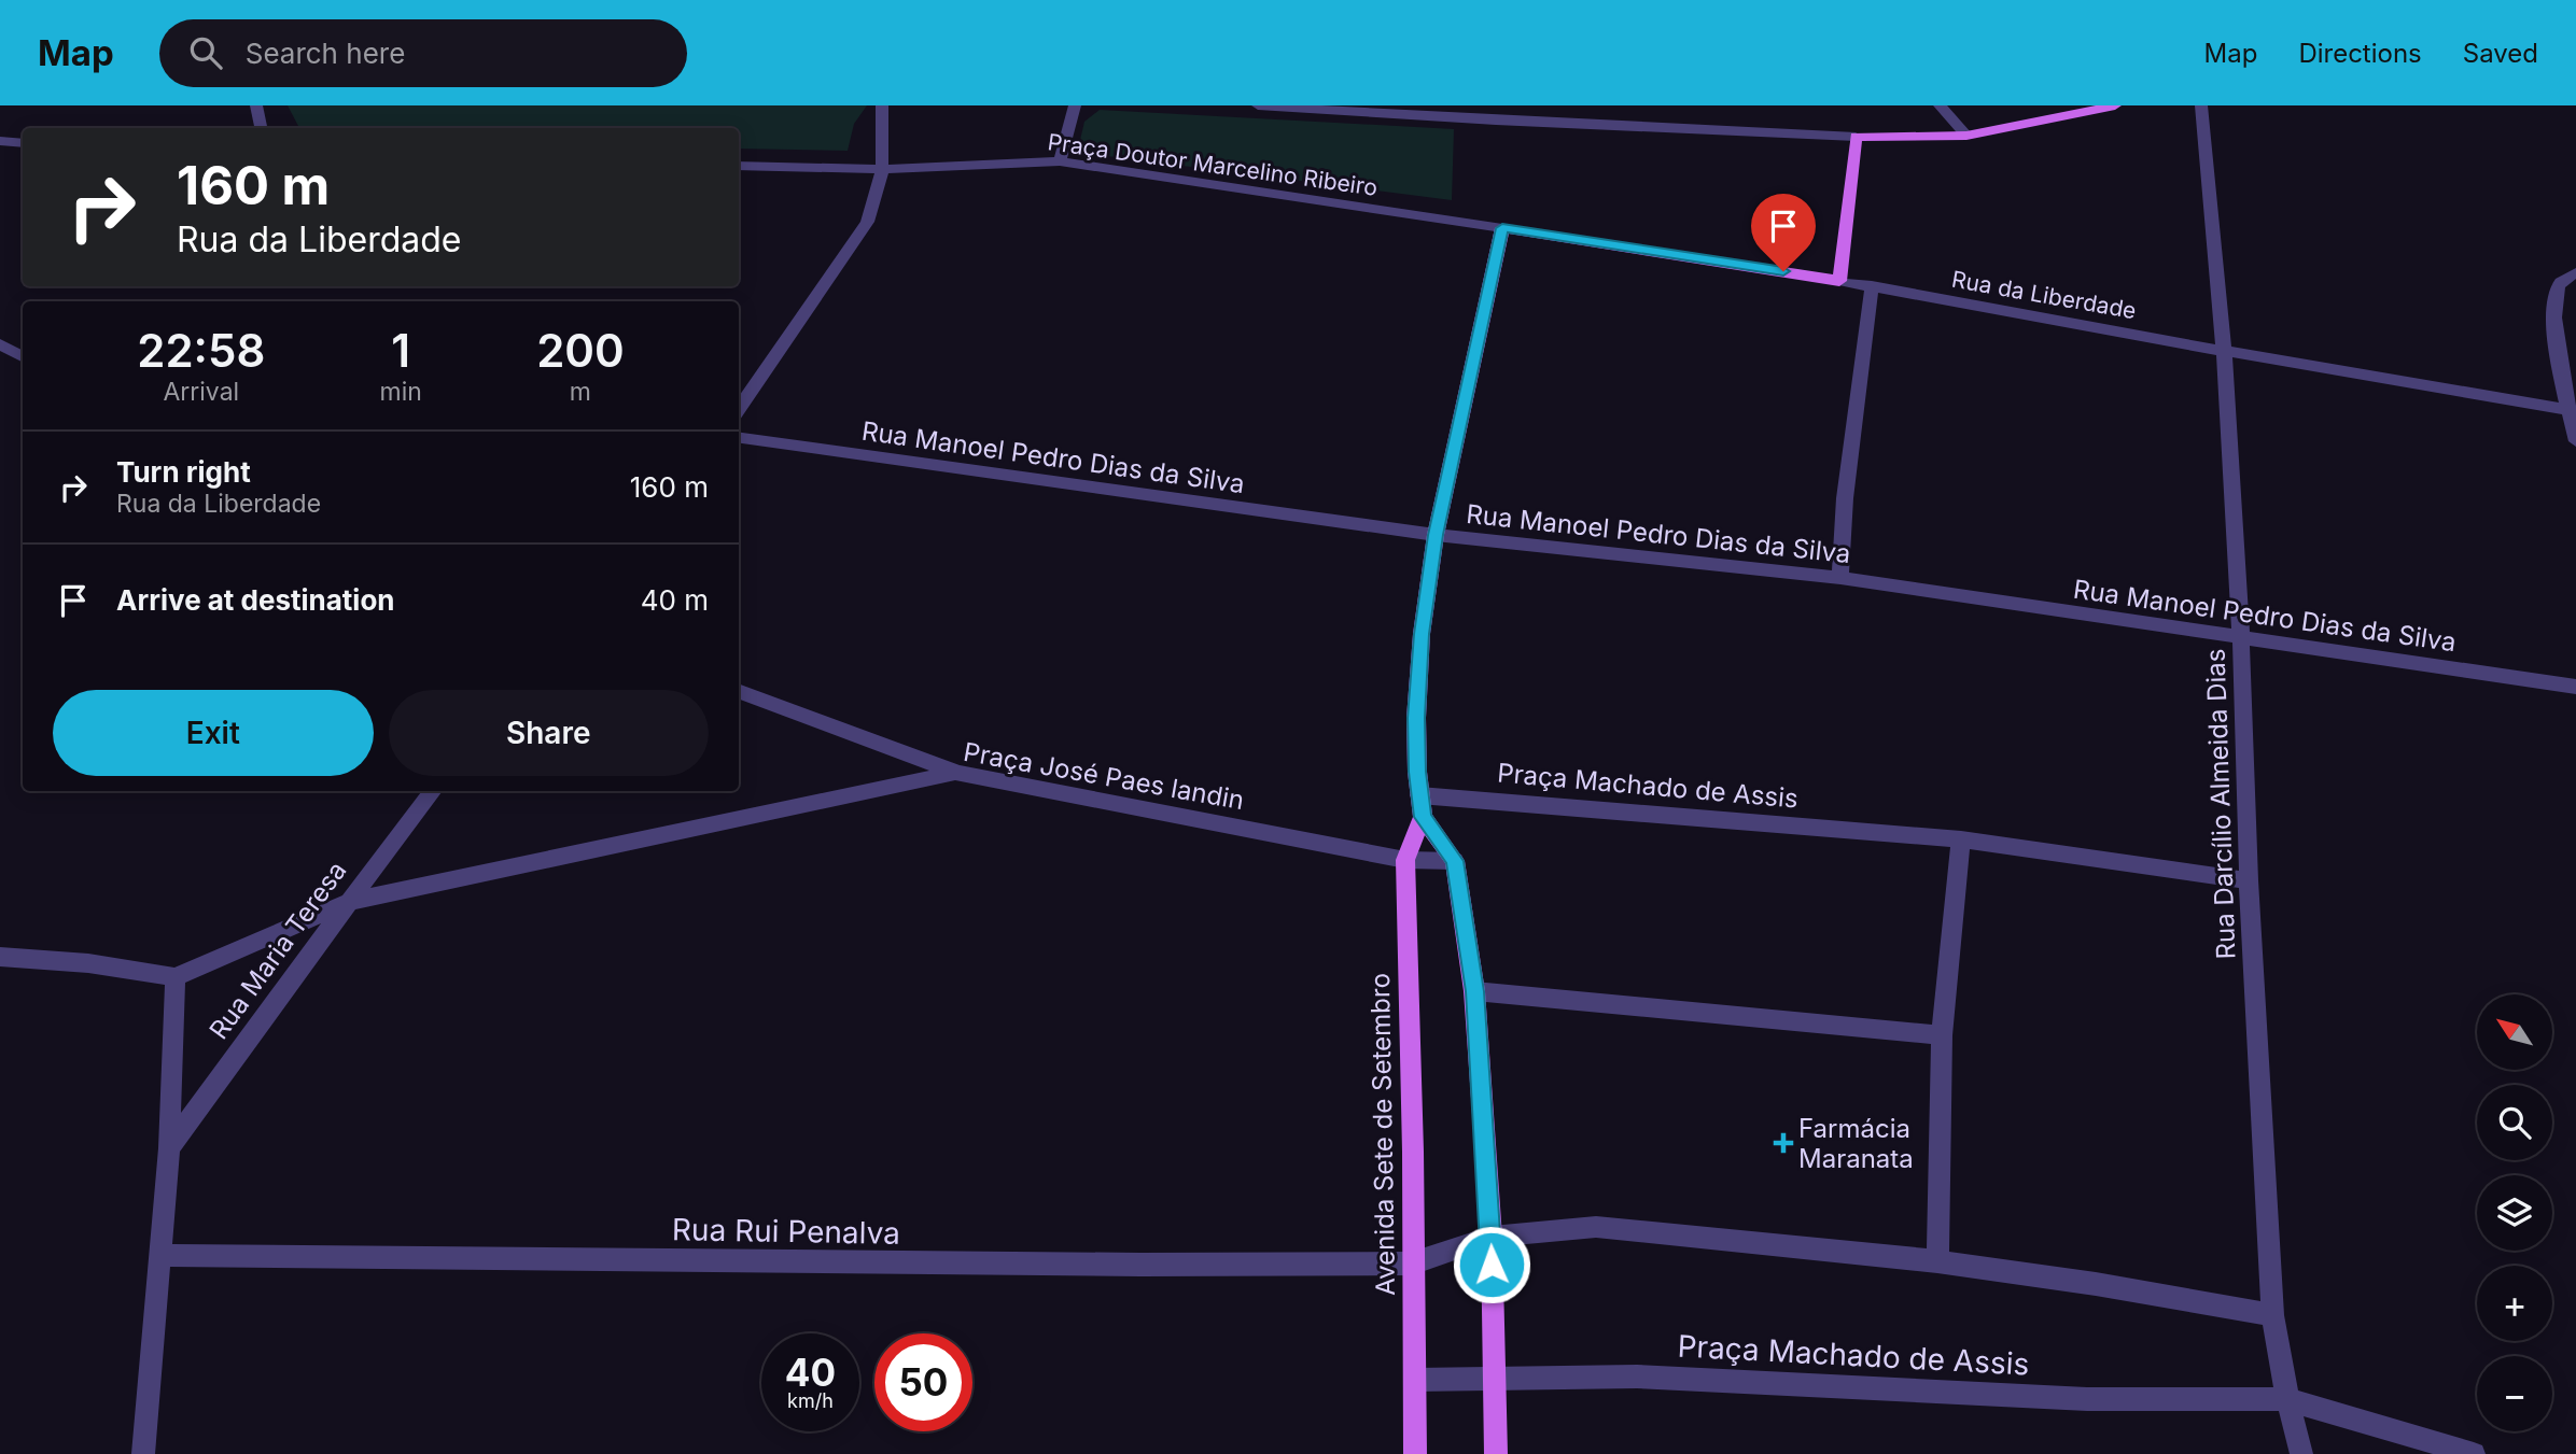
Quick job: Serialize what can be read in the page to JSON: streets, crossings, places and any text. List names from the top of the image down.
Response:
{
  "streets": {
    "main road": ["Rua da Liberdade", "Avenida Sete de Setembro"],
    "street": [
      "Praça Doutor Marcelino Ribeiro",
      "Rua Manoel Pedro Dias da Silva",
      "Praça José Paes landin",
      "Praça Machado de Assis",
      "Rua Darcílio Almeida Dias",
      "Rua Maria Teresa",
      "Rua Rui Penalva"
    ]
  },
  "crossings": [
    ["Praça Doutor Marcelino Ribeiro", "Rua da Liberdade"],
    ["Praça Doutor Marcelino Ribeiro", "Avenida Sete de Setembro"],
    ["Rua da Liberdade", "Rua Darcílio Almeida Dias"],
    ["Rua da Liberdade", "Avenida Sete de Setembro"],
    ["Rua Manoel Pedro Dias da Silva", "Rua Darcílio Almeida Dias"],
    ["Rua Manoel Pedro Dias da Silva", "Avenida Sete de Setembro"],
    ["Praça José Paes landin", "Rua Maria Teresa"],
    ["Praça José Paes landin", "Avenida Sete de Setembro"],
    ["Praça Machado de Assis", "Rua Darcílio Almeida Dias"],
    ["Praça Machado de Assis", "Avenida Sete de Setembro"],
    ["Rua Maria Teresa", "Rua Rui Penalva"],
    ["Avenida Sete de Setembro", "Rua Rui Penalva"]
  ],
  "places": {
    "health": ["Farmácia Maranata"]
  },
  "north": "top left",
  "page": {
    "header": "Map",
    "search": "Search here",
    "nav": ["Map", "Directions", "Saved"],
    "turn": ["160 m", "Rua da Liberdade"],
    "eta": [
      "22:58",
      "Arrival",
      "1",
      "min",
      "200",
      "m"
    ],
    "list": [
      {
        "name": "Turn right",
        "note": "Rua da Liberdade",
        "value": "160 m"
      },
      {
        "name": "Arrive at destination",
        "value": "40 m"
      }
    ],
    "buttons": ["Exit", "Share"],
    "map_buttons": ["+", "−"],
    "speed": "40 km/h",
    "limit": "50"
  }
}
